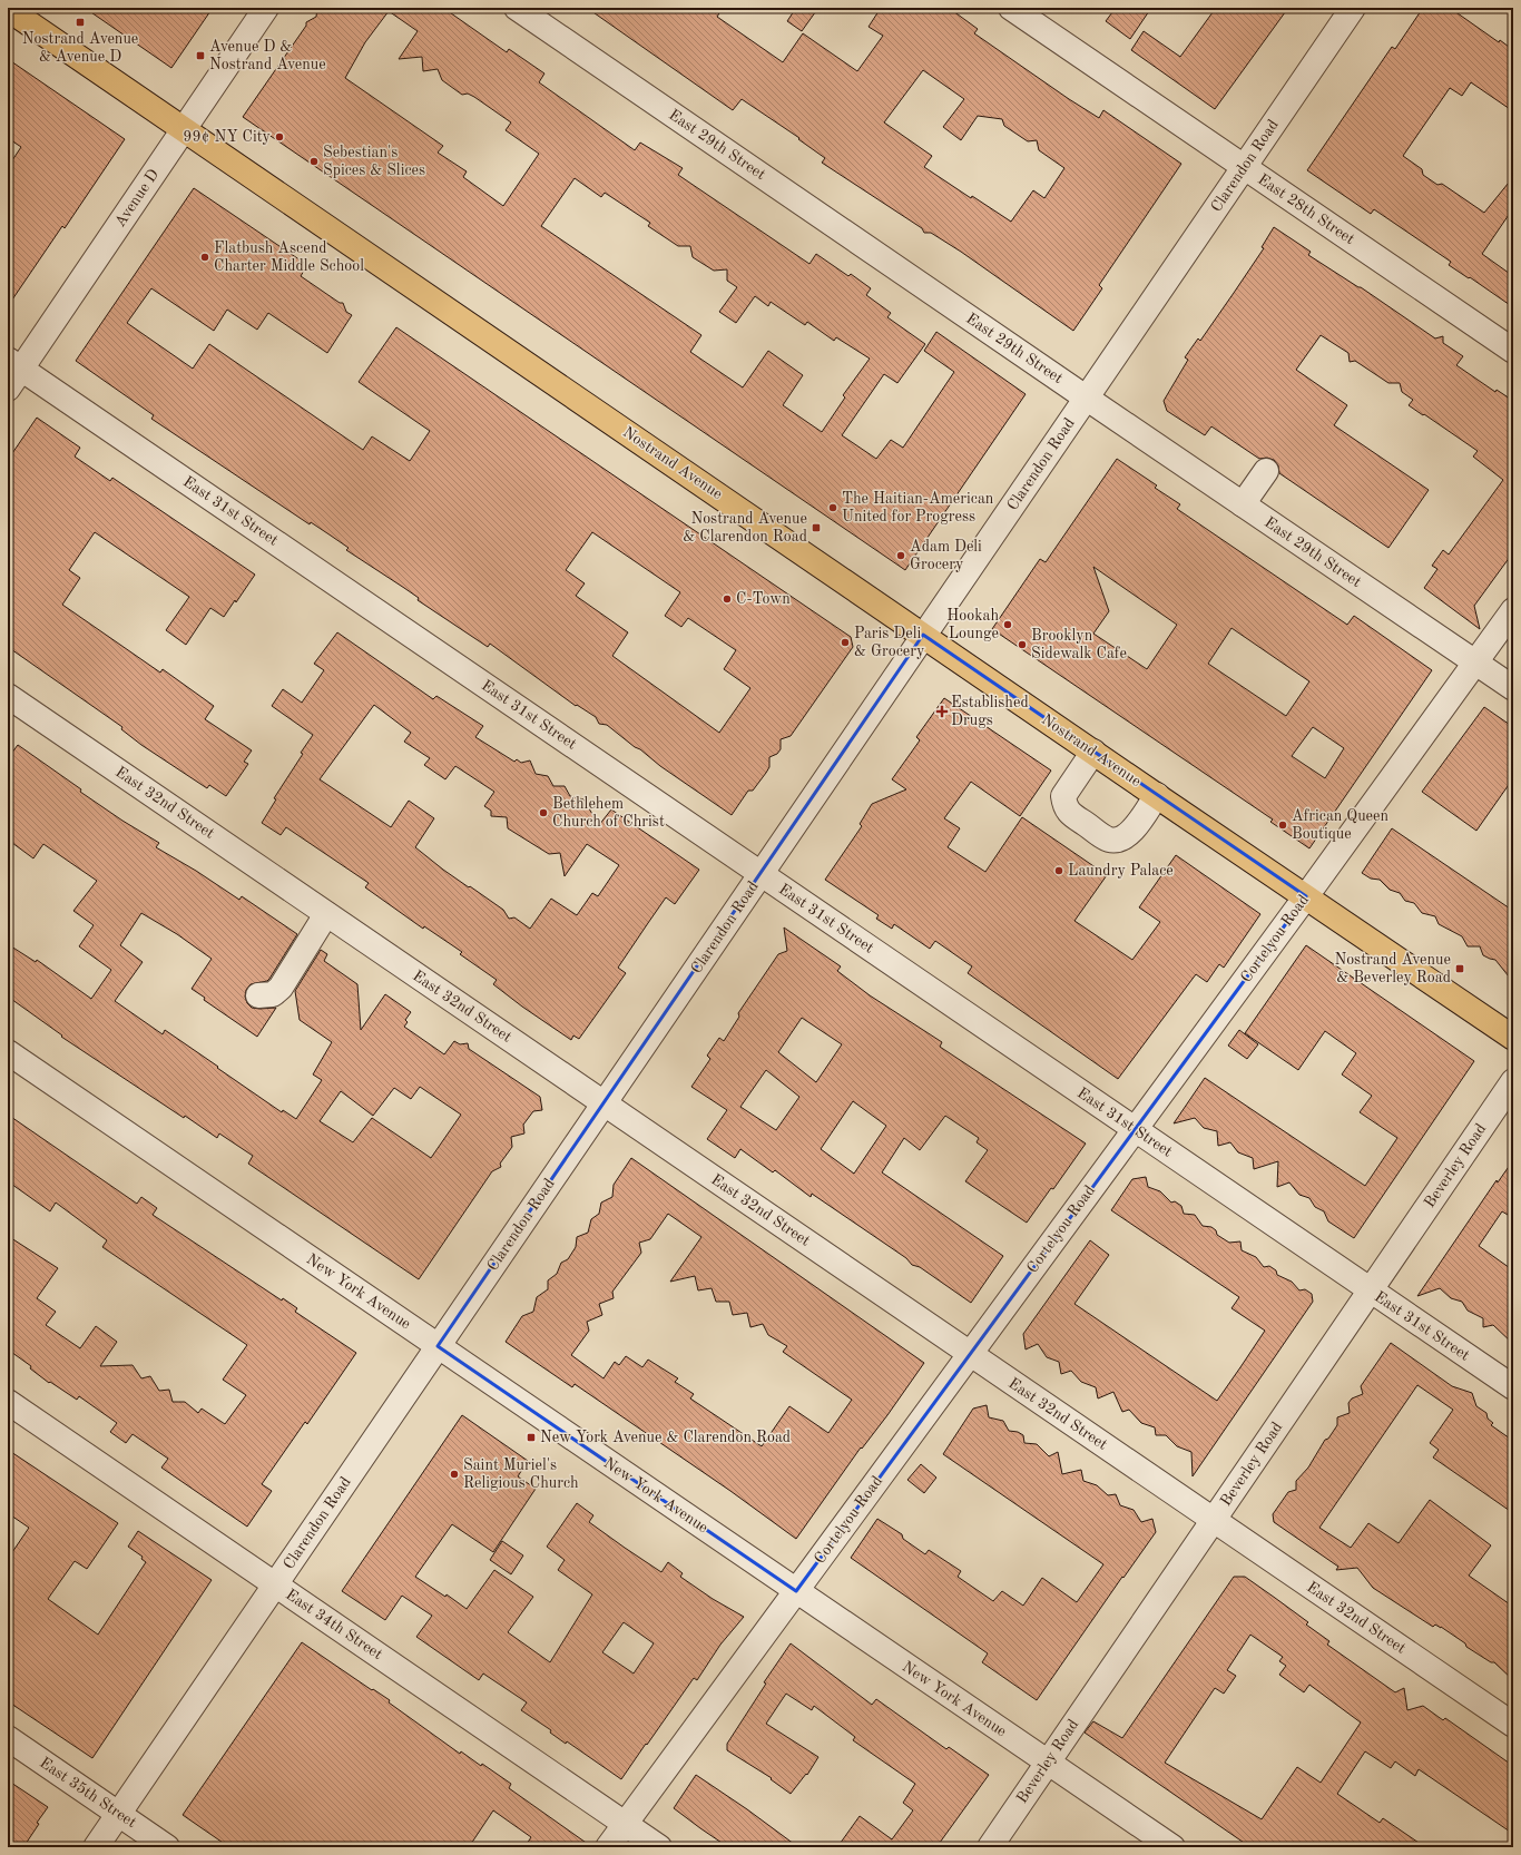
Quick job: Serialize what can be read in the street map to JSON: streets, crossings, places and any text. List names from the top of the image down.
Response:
{
  "streets": {
    "main road": ["Nostrand Avenue"],
    "street": [
      "East 29th Street",
      "Clarendon Road",
      "Avenue D",
      "East 28th Street",
      "East 31st Street",
      "East 32nd Street",
      "Cortelyou Road",
      "Beverley Road",
      "New York Avenue",
      "East 34th Street",
      "East 35th Street"
    ]
  },
  "crossings": [
    ["East 29th Street", "Clarendon Road"],
    ["East 29th Street", "Cortelyou Road"],
    ["Clarendon Road", "East 28th Street"],
    ["Clarendon Road", "Nostrand Avenue"],
    ["Clarendon Road", "East 31st Street"],
    ["Clarendon Road", "East 32nd Street"],
    ["Clarendon Road", "New York Avenue"],
    ["Clarendon Road", "East 34th Street"],
    ["Clarendon Road", "East 35th Street"],
    ["Avenue D", "Nostrand Avenue"],
    ["Avenue D", "East 31st Street"],
    ["Nostrand Avenue", "Cortelyou Road"],
    ["East 31st Street", "Cortelyou Road"],
    ["East 31st Street", "Beverley Road"],
    ["East 32nd Street", "Cortelyou Road"],
    ["East 32nd Street", "Beverley Road"],
    ["Cortelyou Road", "New York Avenue"],
    ["Cortelyou Road", "East 34th Street"],
    ["Beverley Road", "New York Avenue"]
  ],
  "places": {
    "transit": [
      "Nostrand Avenue & Avenue D",
      "Avenue D & Nostrand Avenue",
      "Nostrand Avenue & Clarendon Road",
      "Nostrand Avenue & Beverley Road",
      "New York Avenue & Clarendon Road"
    ],
    "other": [
      "99¢ NY City",
      "Sebestian's Spices & Slices",
      "Flatbush Ascend Charter Middle School",
      "The Haitian-American United for Progress",
      "Adam Deli Grocery",
      "C-Town",
      "Hookah Lounge",
      "Paris Deli & Grocery",
      "Brooklyn Sidewalk Cafe",
      "Bethlehem Church of Christ",
      "African Queen Boutique",
      "Laundry Palace",
      "Saint Muriel's Religious Church"
    ],
    "health": ["Established Drugs"]
  }
}
